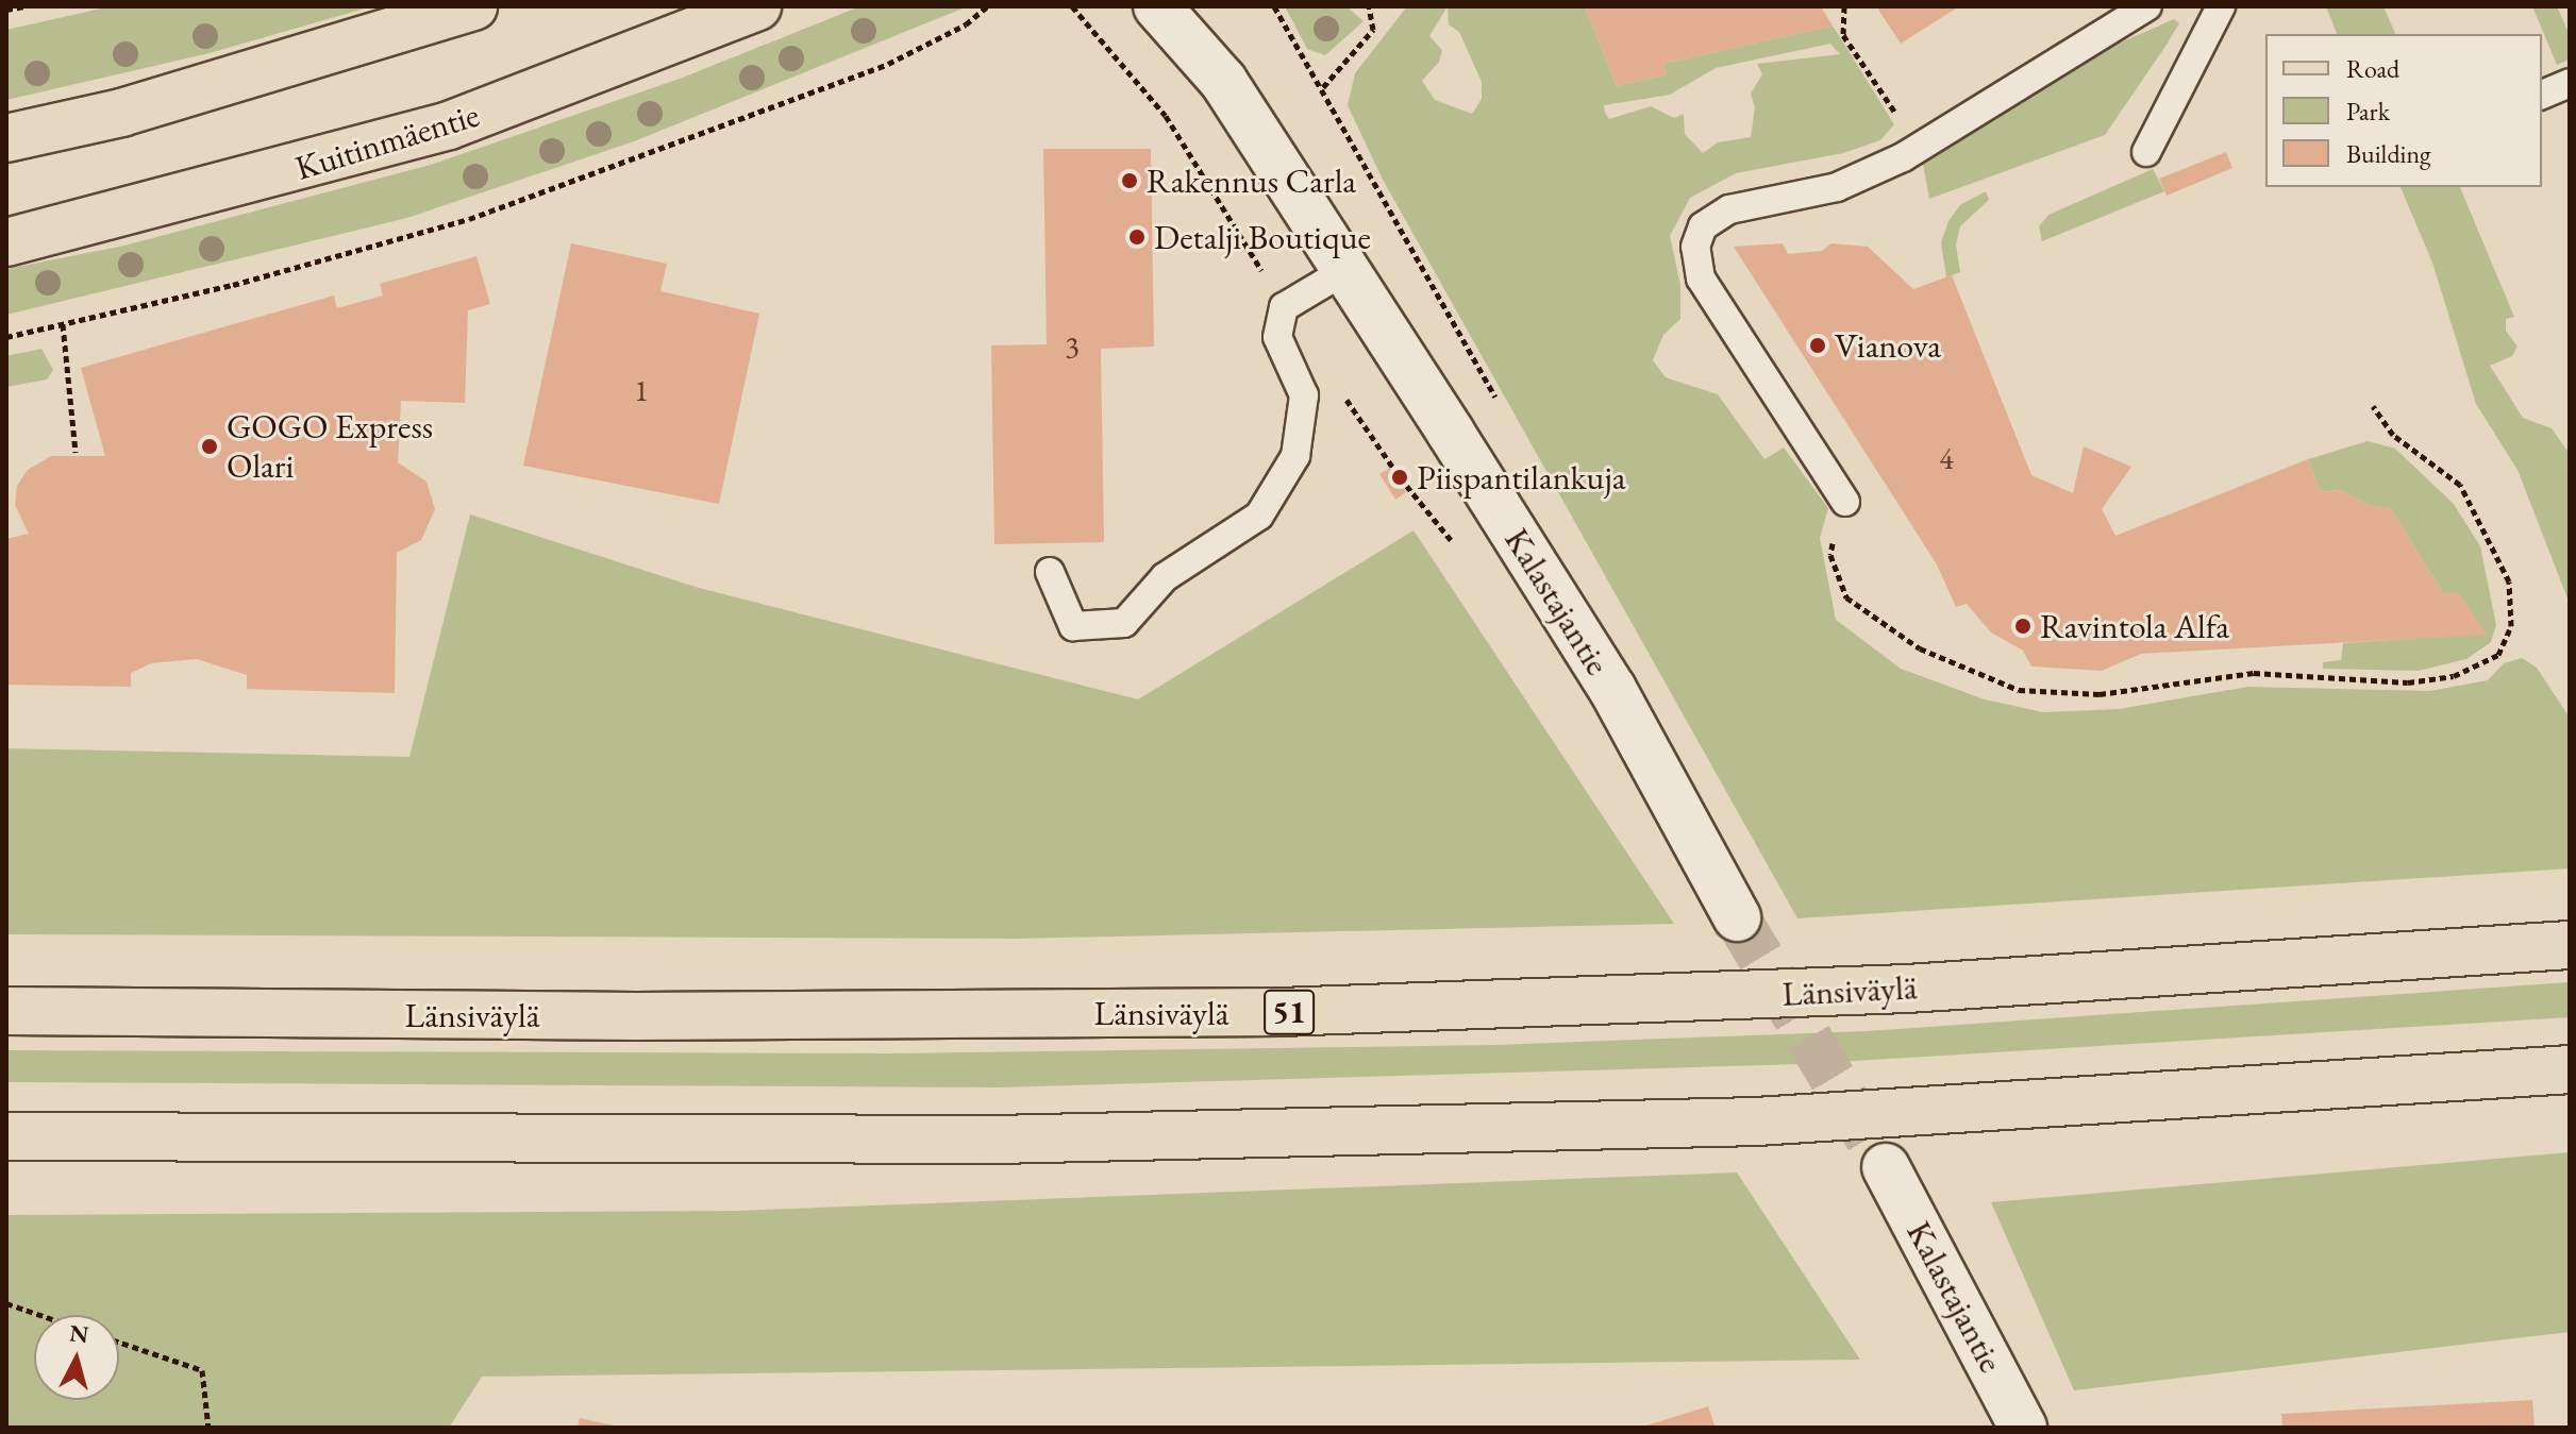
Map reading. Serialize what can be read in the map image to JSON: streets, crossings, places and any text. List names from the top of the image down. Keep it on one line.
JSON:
{"streets":{"main road":["Kuitinmäentie","Kalastajantie","Länsiväylä","51"]},"places":["Rakennus Carla","Detalji Boutique","Vianova","GOGO Express Olari","Piispantilankuja","Ravintola Alfa"],"house_numbers":["3","1","4"],"legend":["Road","Park","Building"],"north":"top"}
